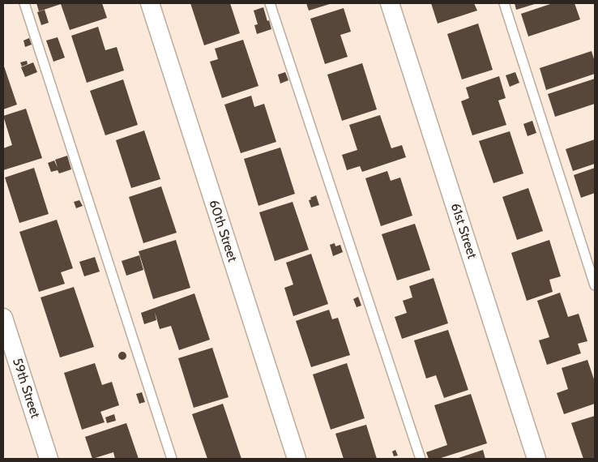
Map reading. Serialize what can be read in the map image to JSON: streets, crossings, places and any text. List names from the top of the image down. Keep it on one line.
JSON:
{"streets":{"street":["60th Street","61st Street","59th Street"]}}
